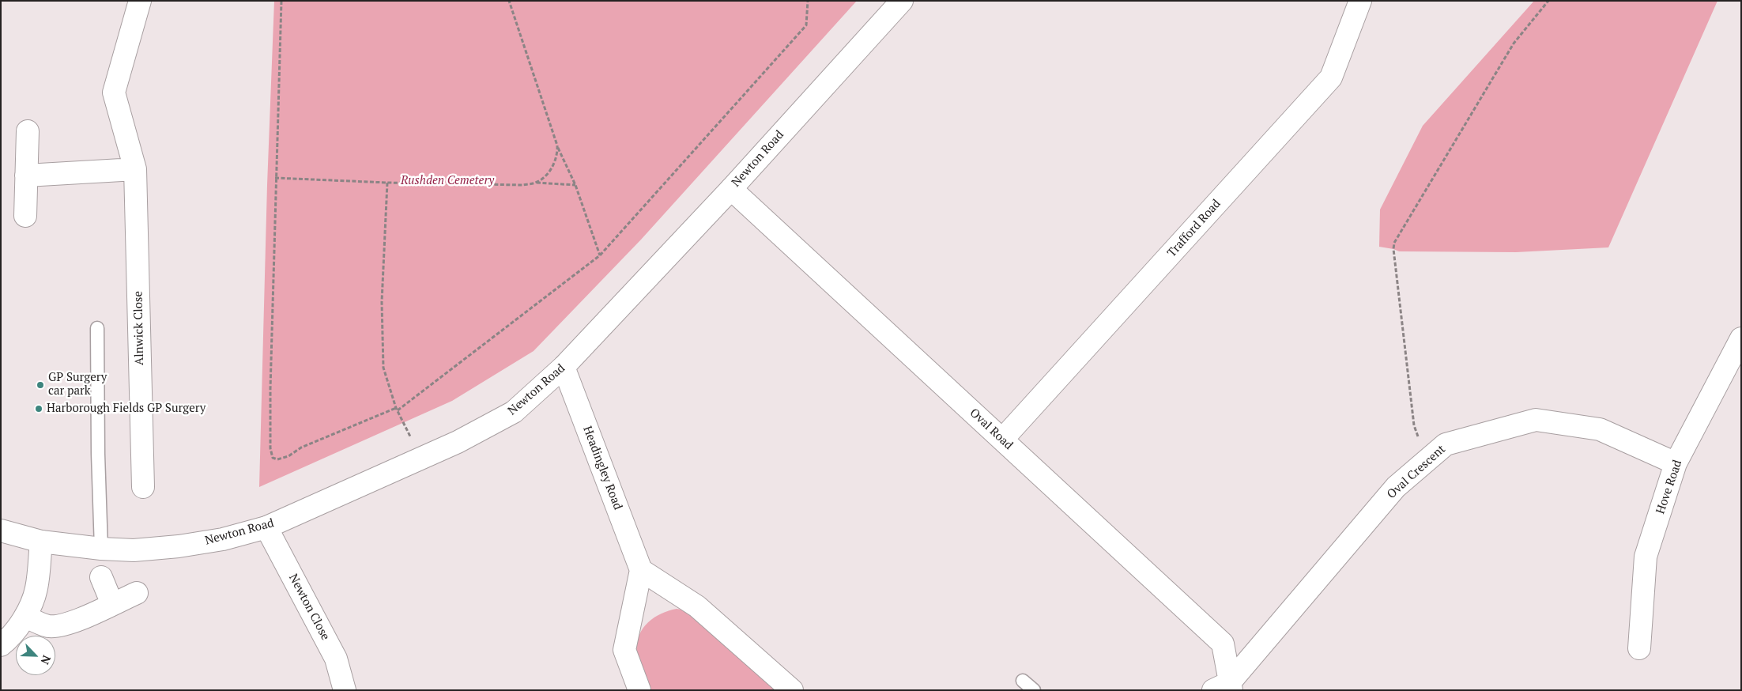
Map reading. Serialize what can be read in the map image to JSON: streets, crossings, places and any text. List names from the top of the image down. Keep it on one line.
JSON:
{"streets":{"street":["Newton Road","Trafford Road","Alnwick Close","Oval Road","Headingley Road","Oval Crescent","Hove Road","Newton Close"]},"crossings":[["Newton Road","Oval Road"],["Newton Road","Headingley Road"],["Newton Road","Newton Close"],["Trafford Road","Oval Road"],["Oval Road","Oval Crescent"],["Oval Crescent","Hove Road"]],"parks":["Rushden Cemetery"],"places":["GP Surgery car park","Harborough Fields GP Surgery"],"north":"bottom right"}
